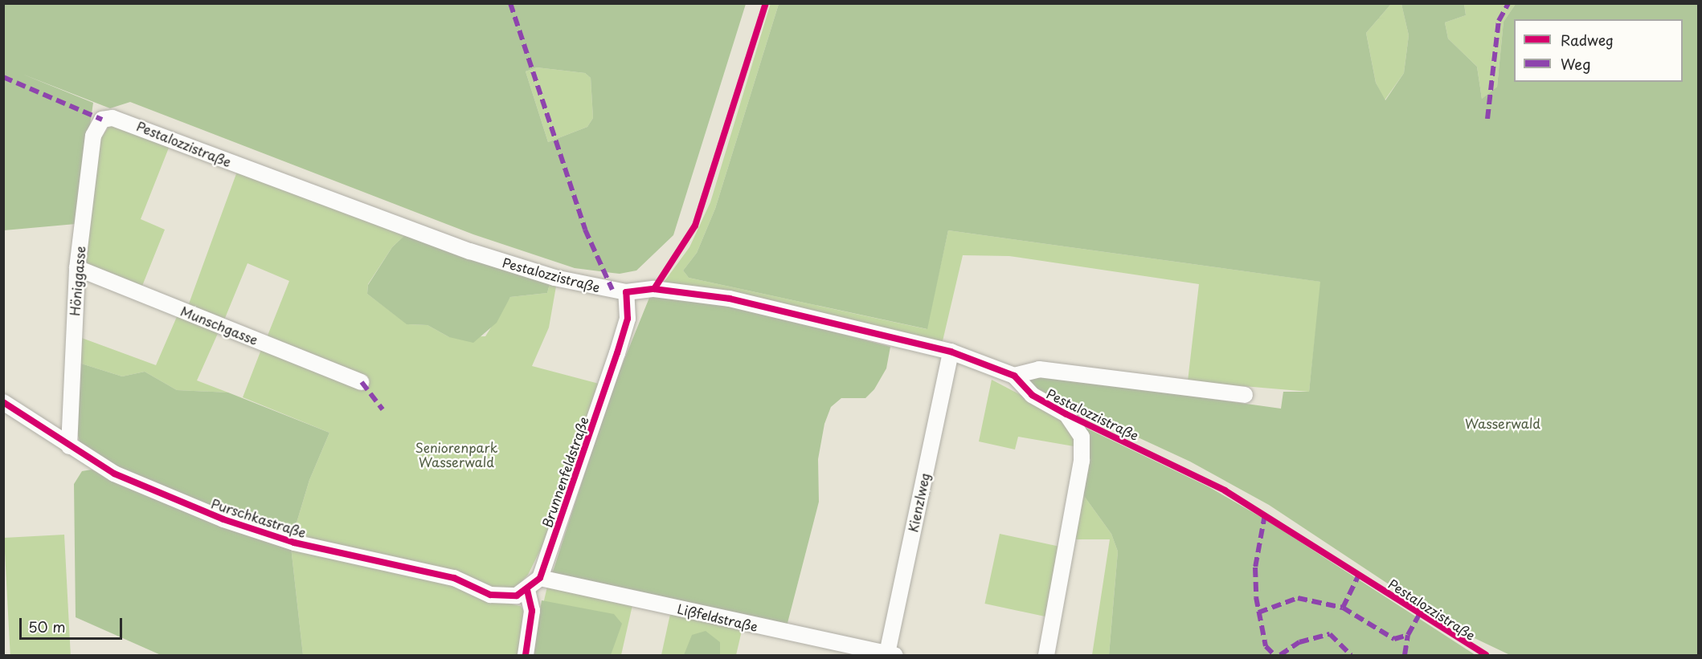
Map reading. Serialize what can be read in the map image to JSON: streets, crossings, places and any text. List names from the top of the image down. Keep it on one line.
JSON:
{"streets":{"street":["Pestalozzistraße","Höniggasse","Munschgasse","Brunnenfeldstraße","Kienzlweg","Purschkastraße","Lißfeldstraße"]},"crossings":[["Pestalozzistraße","Höniggasse"],["Pestalozzistraße","Brunnenfeldstraße"],["Pestalozzistraße","Kienzlweg"],["Höniggasse","Munschgasse"],["Höniggasse","Purschkastraße"],["Brunnenfeldstraße","Purschkastraße"],["Brunnenfeldstraße","Lißfeldstraße"],["Kienzlweg","Lißfeldstraße"]],"parks":["Wasserwald","Seniorenpark Wasserwald"],"legend":["Radweg","Weg"],"scale_bar":"50 m"}
